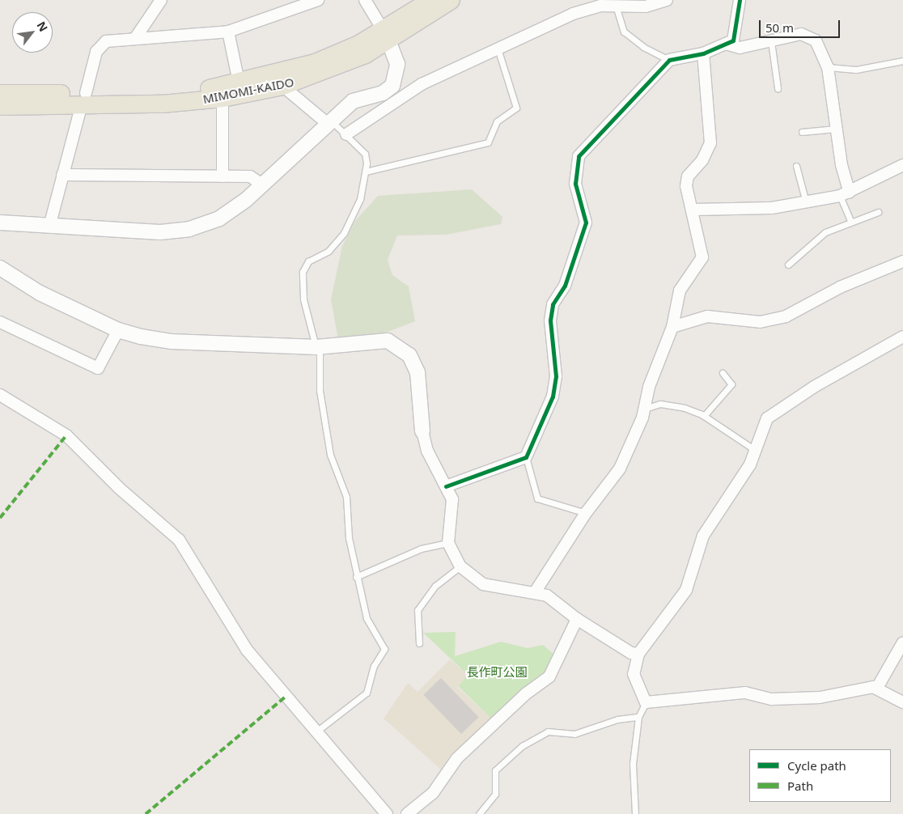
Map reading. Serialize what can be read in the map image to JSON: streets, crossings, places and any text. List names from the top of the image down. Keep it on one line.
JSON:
{"streets":{"main road":["MIMOMI-KAIDO"]},"parks":["長作町公園"],"legend":["Cycle path","Path"],"scale_bar":"50 m","north":"top right"}
